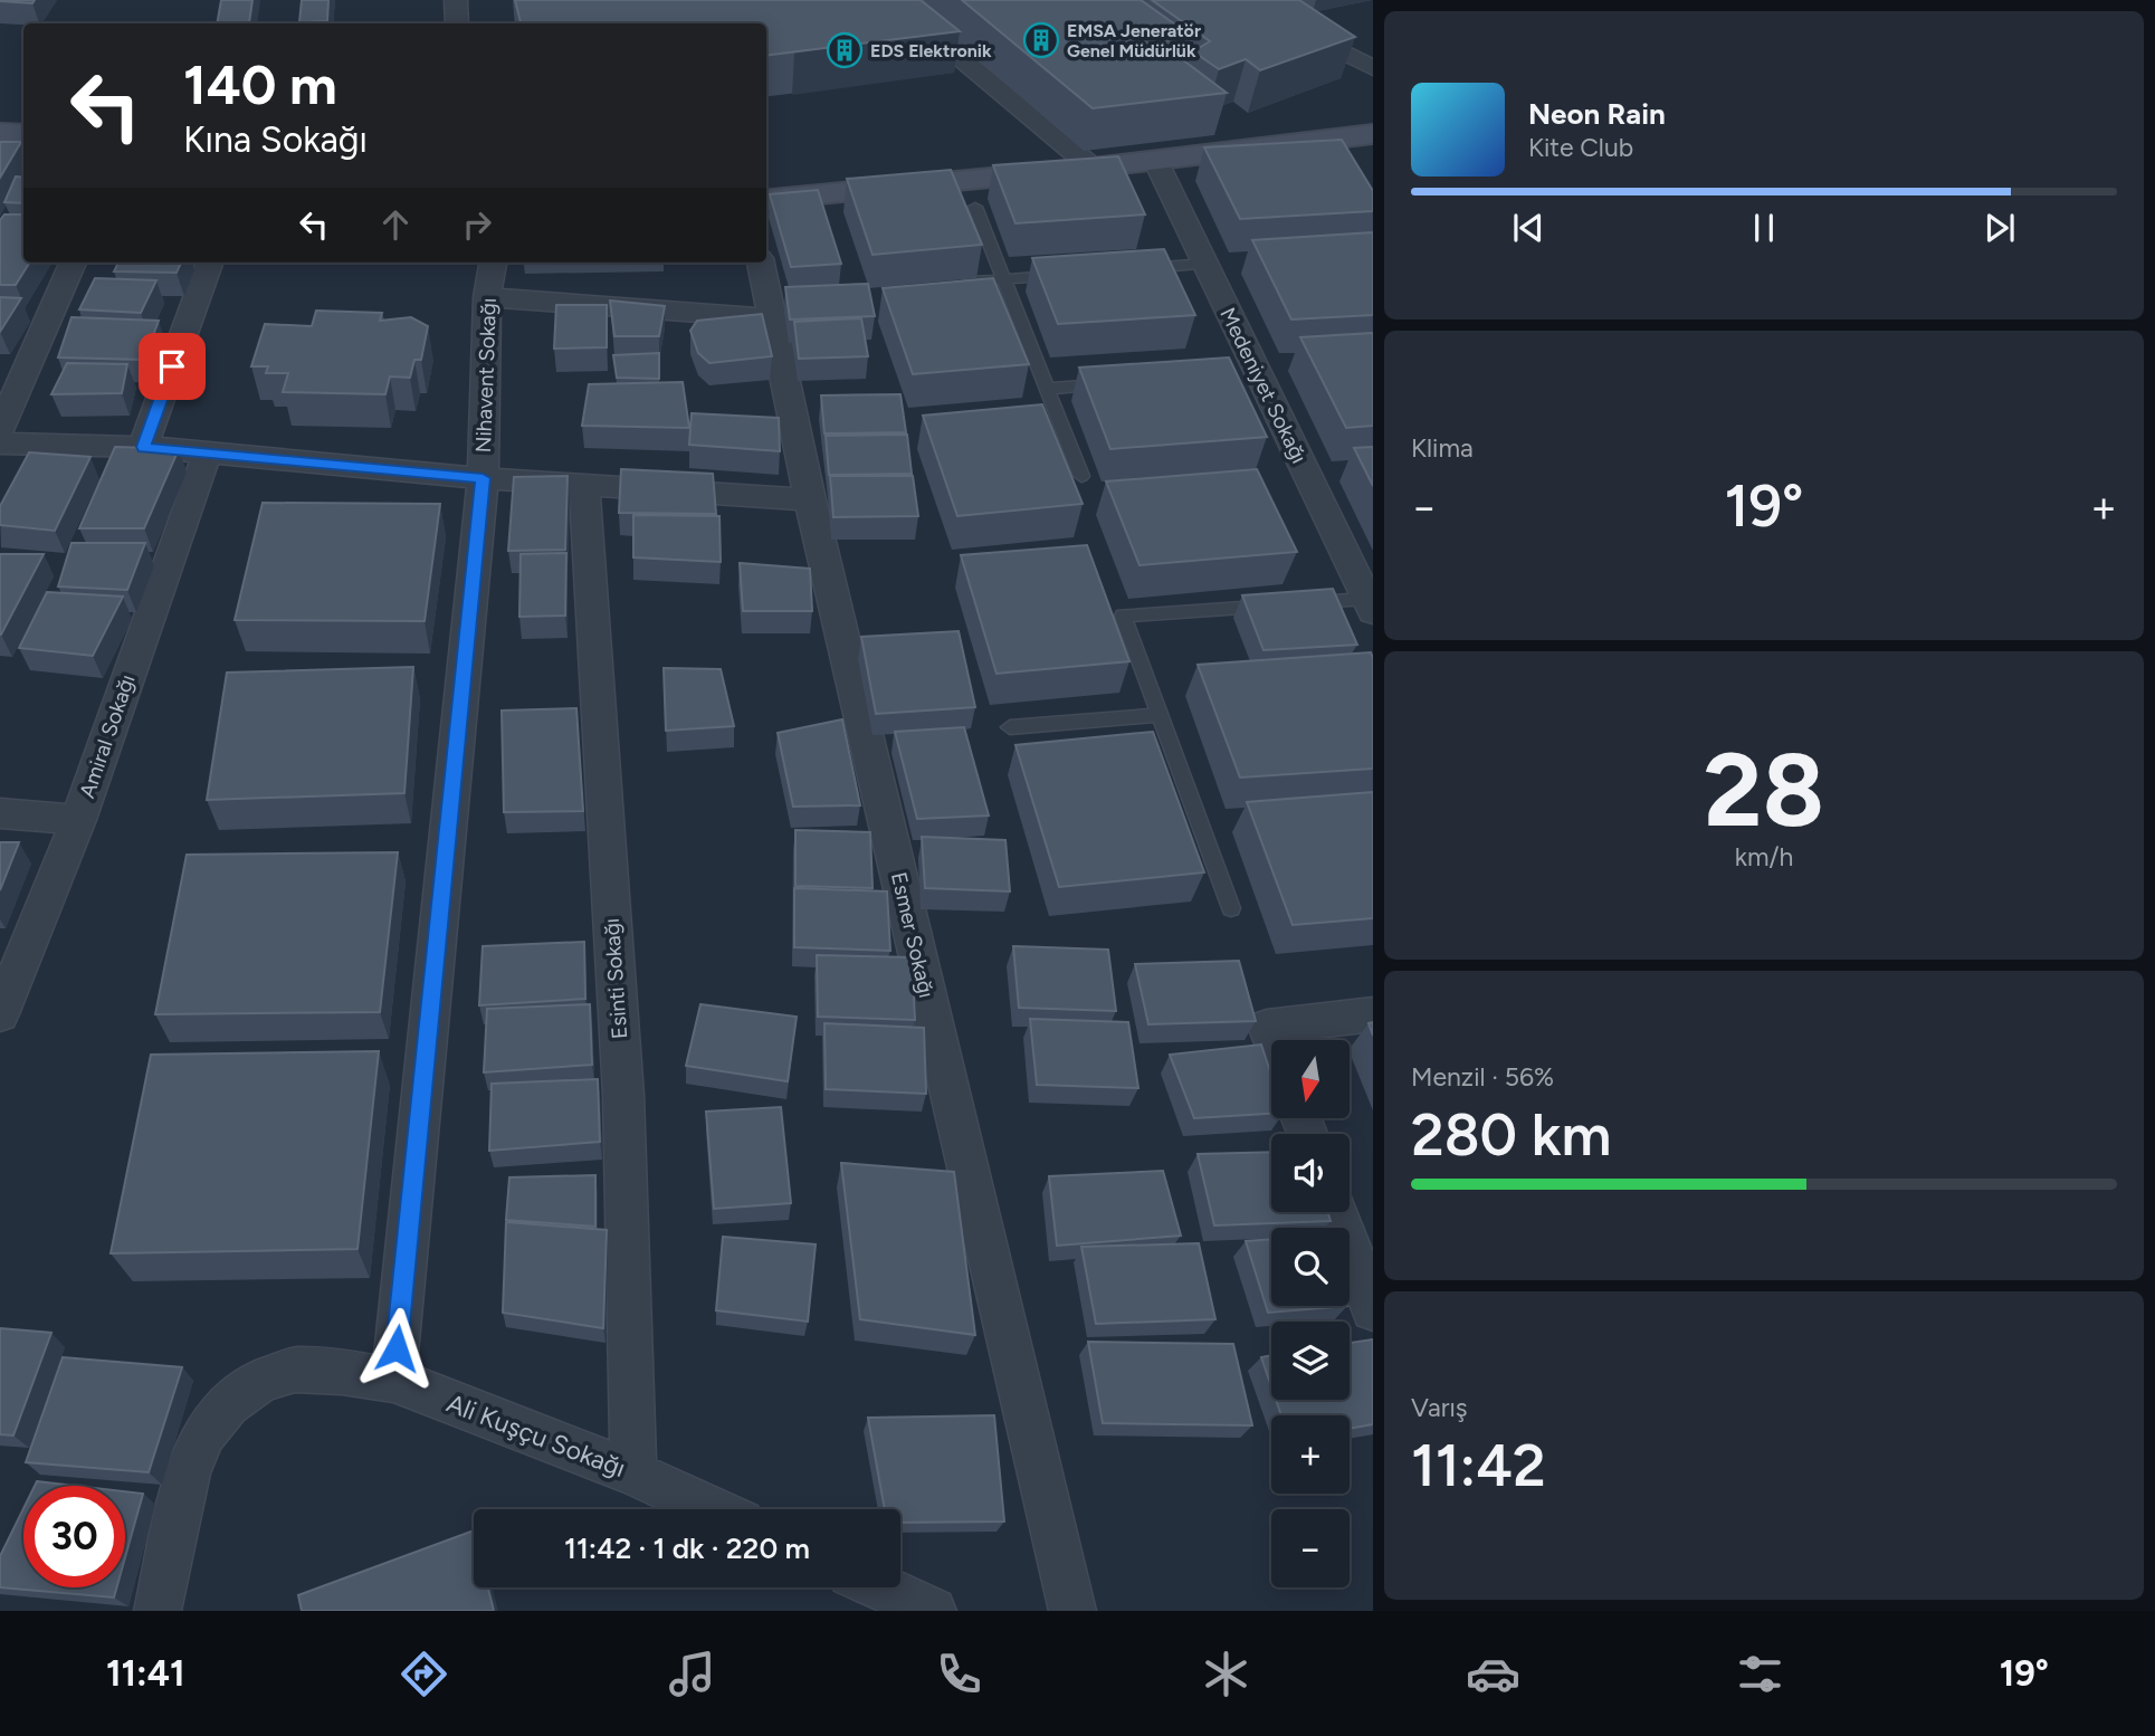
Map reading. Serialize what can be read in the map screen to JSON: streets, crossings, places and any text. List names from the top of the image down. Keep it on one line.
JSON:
{"streets":{"street":["Nihavent Sokağı","Medeniyet Sokağı","Amiral Sokağı","Esmer Sokağı","Esinti Sokağı","Ali Kuşçu Sokağı"]},"crossings":[["Nihavent Sokağı","Ali Kuşçu Sokağı"],["Esinti Sokağı","Ali Kuşçu Sokağı"]],"places":{"building":["EMSA Jeneratör Genel Müdürlük","EDS Elektronik"]},"north":"bottom","page":{"turn":["140 m","Kına Sokağı"],"song":["Neon Rain","Kite Club"],"tile":["Klima",["28","km/h"],["Menzil · 56%","280 km"],["Varış","11:42"]],"heat":["−","19°","+"],"map_buttons":["+","−"],"limit":"30","trip":"11:42 · 1 dk · 220 m","tabs":["11:41","19°"]}}
